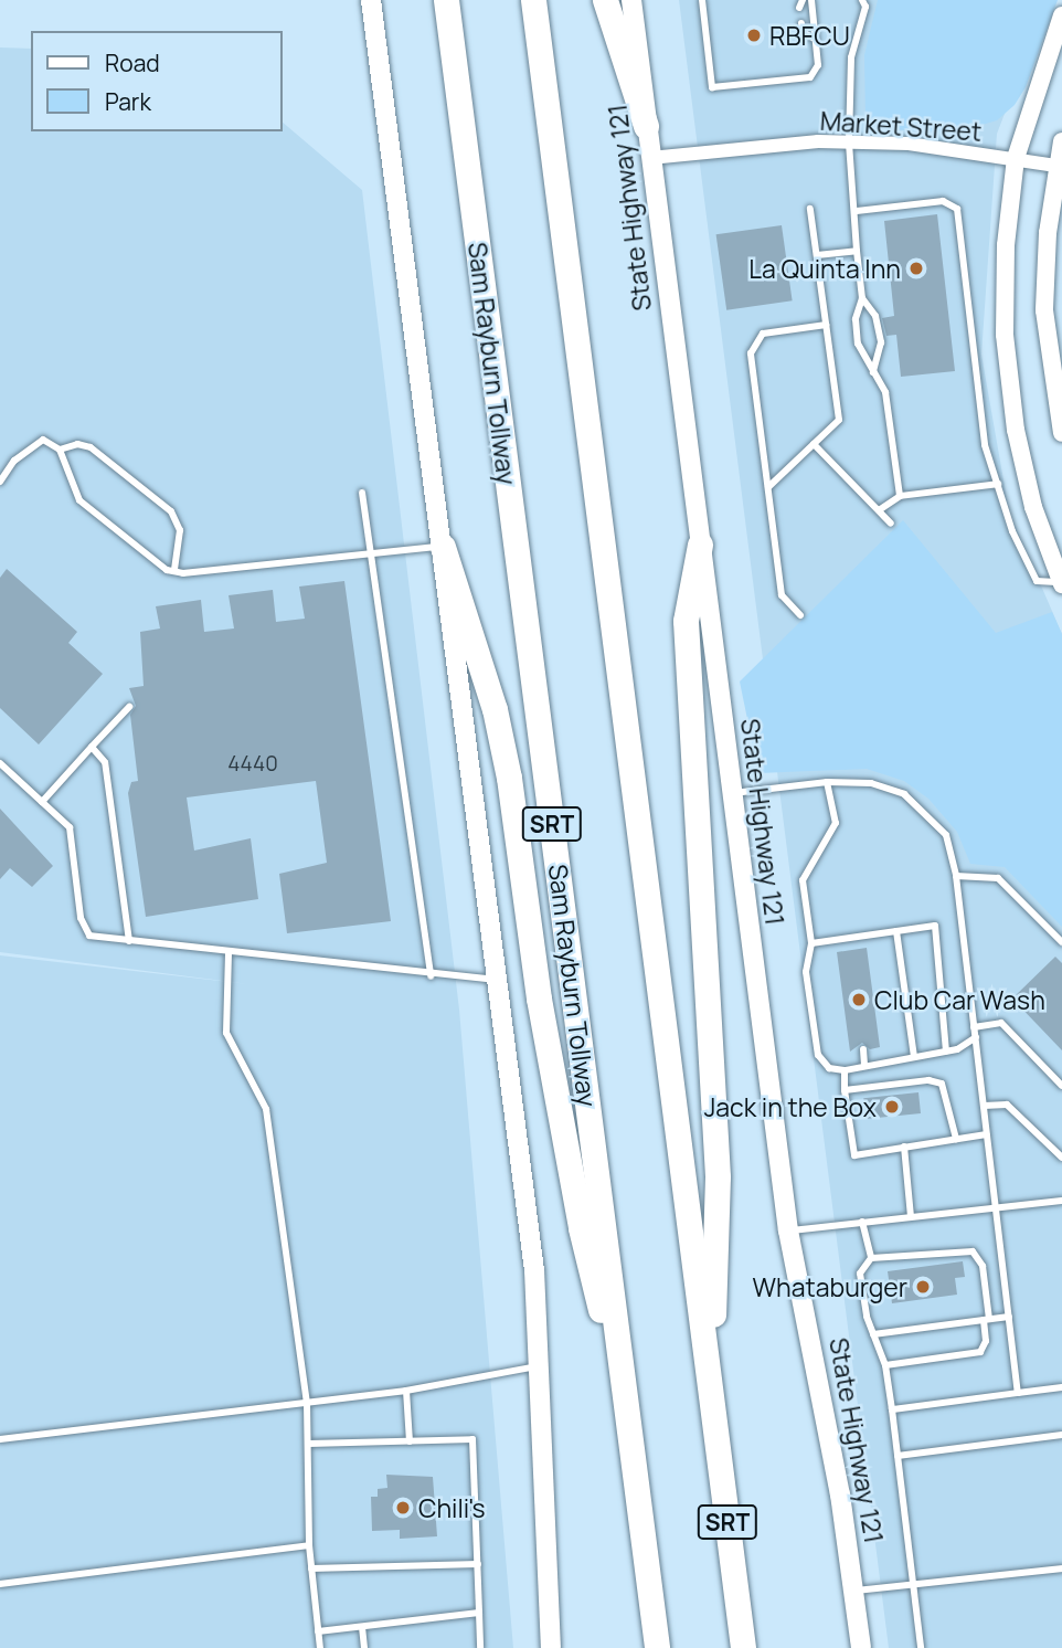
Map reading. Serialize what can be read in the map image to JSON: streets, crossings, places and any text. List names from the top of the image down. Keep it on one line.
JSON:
{"streets":{"highway":["Sam Rayburn Tollway","SRT"],"main road":["State Highway 121"],"street":["Market Street"]},"crossings":[["Market Street","State Highway 121"]],"places":["RBFCU","La Quinta Inn","Club Car Wash","Jack in the Box","Whataburger","Chili's"],"house_numbers":["4440"],"legend":["Road","Park"]}
